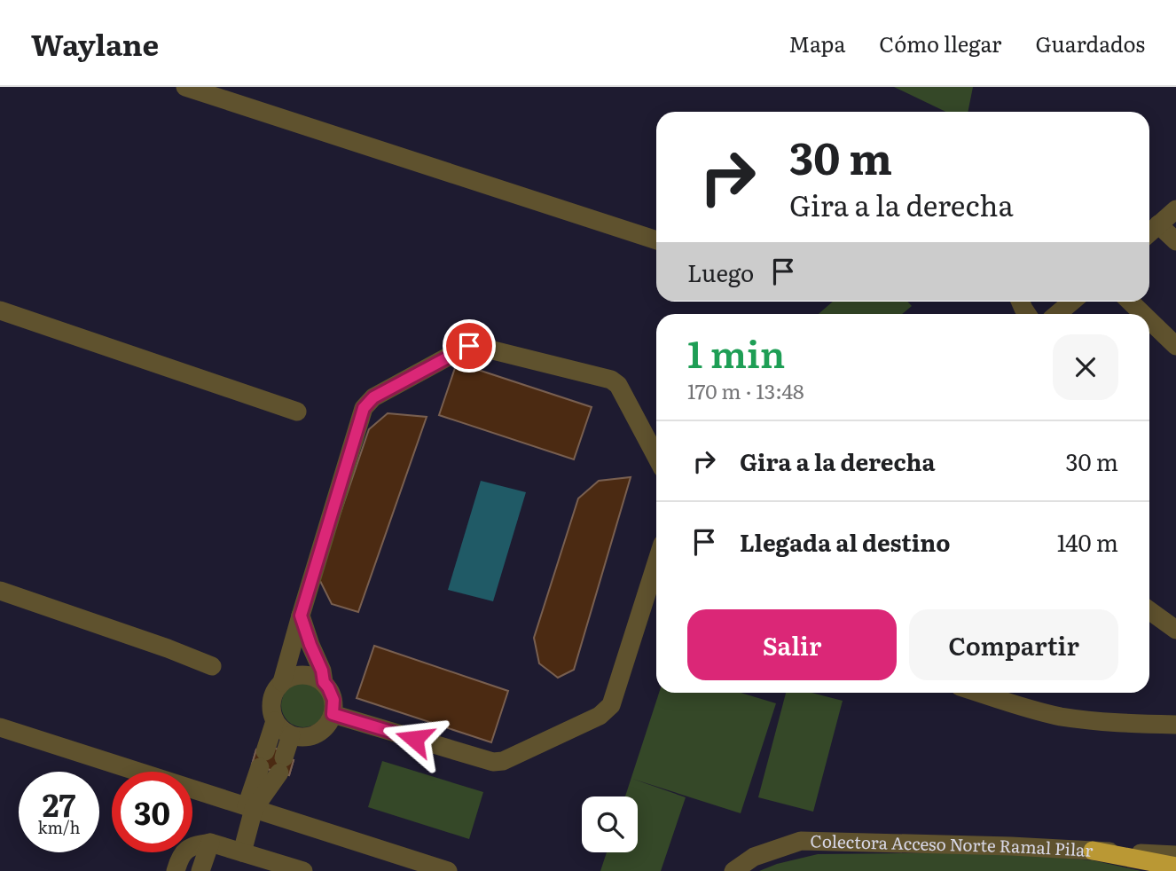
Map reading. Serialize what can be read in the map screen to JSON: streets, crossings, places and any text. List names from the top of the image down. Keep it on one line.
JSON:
{"streets":{"street":["Colectora Acceso Norte Ramal Pilar"]},"page":{"header":"Waylane","nav":["Mapa","Cómo llegar","Guardados"],"turn":["30 m","Gira a la derecha"],"then":"Luego","heading":["1 min","170 m · 13:48"],"list":[{"name":"Gira a la derecha","value":"30 m"},{"name":"Llegada al destino","value":"140 m"}],"buttons":["Salir","Compartir"],"speed":"27 km/h","limit":"30"}}
